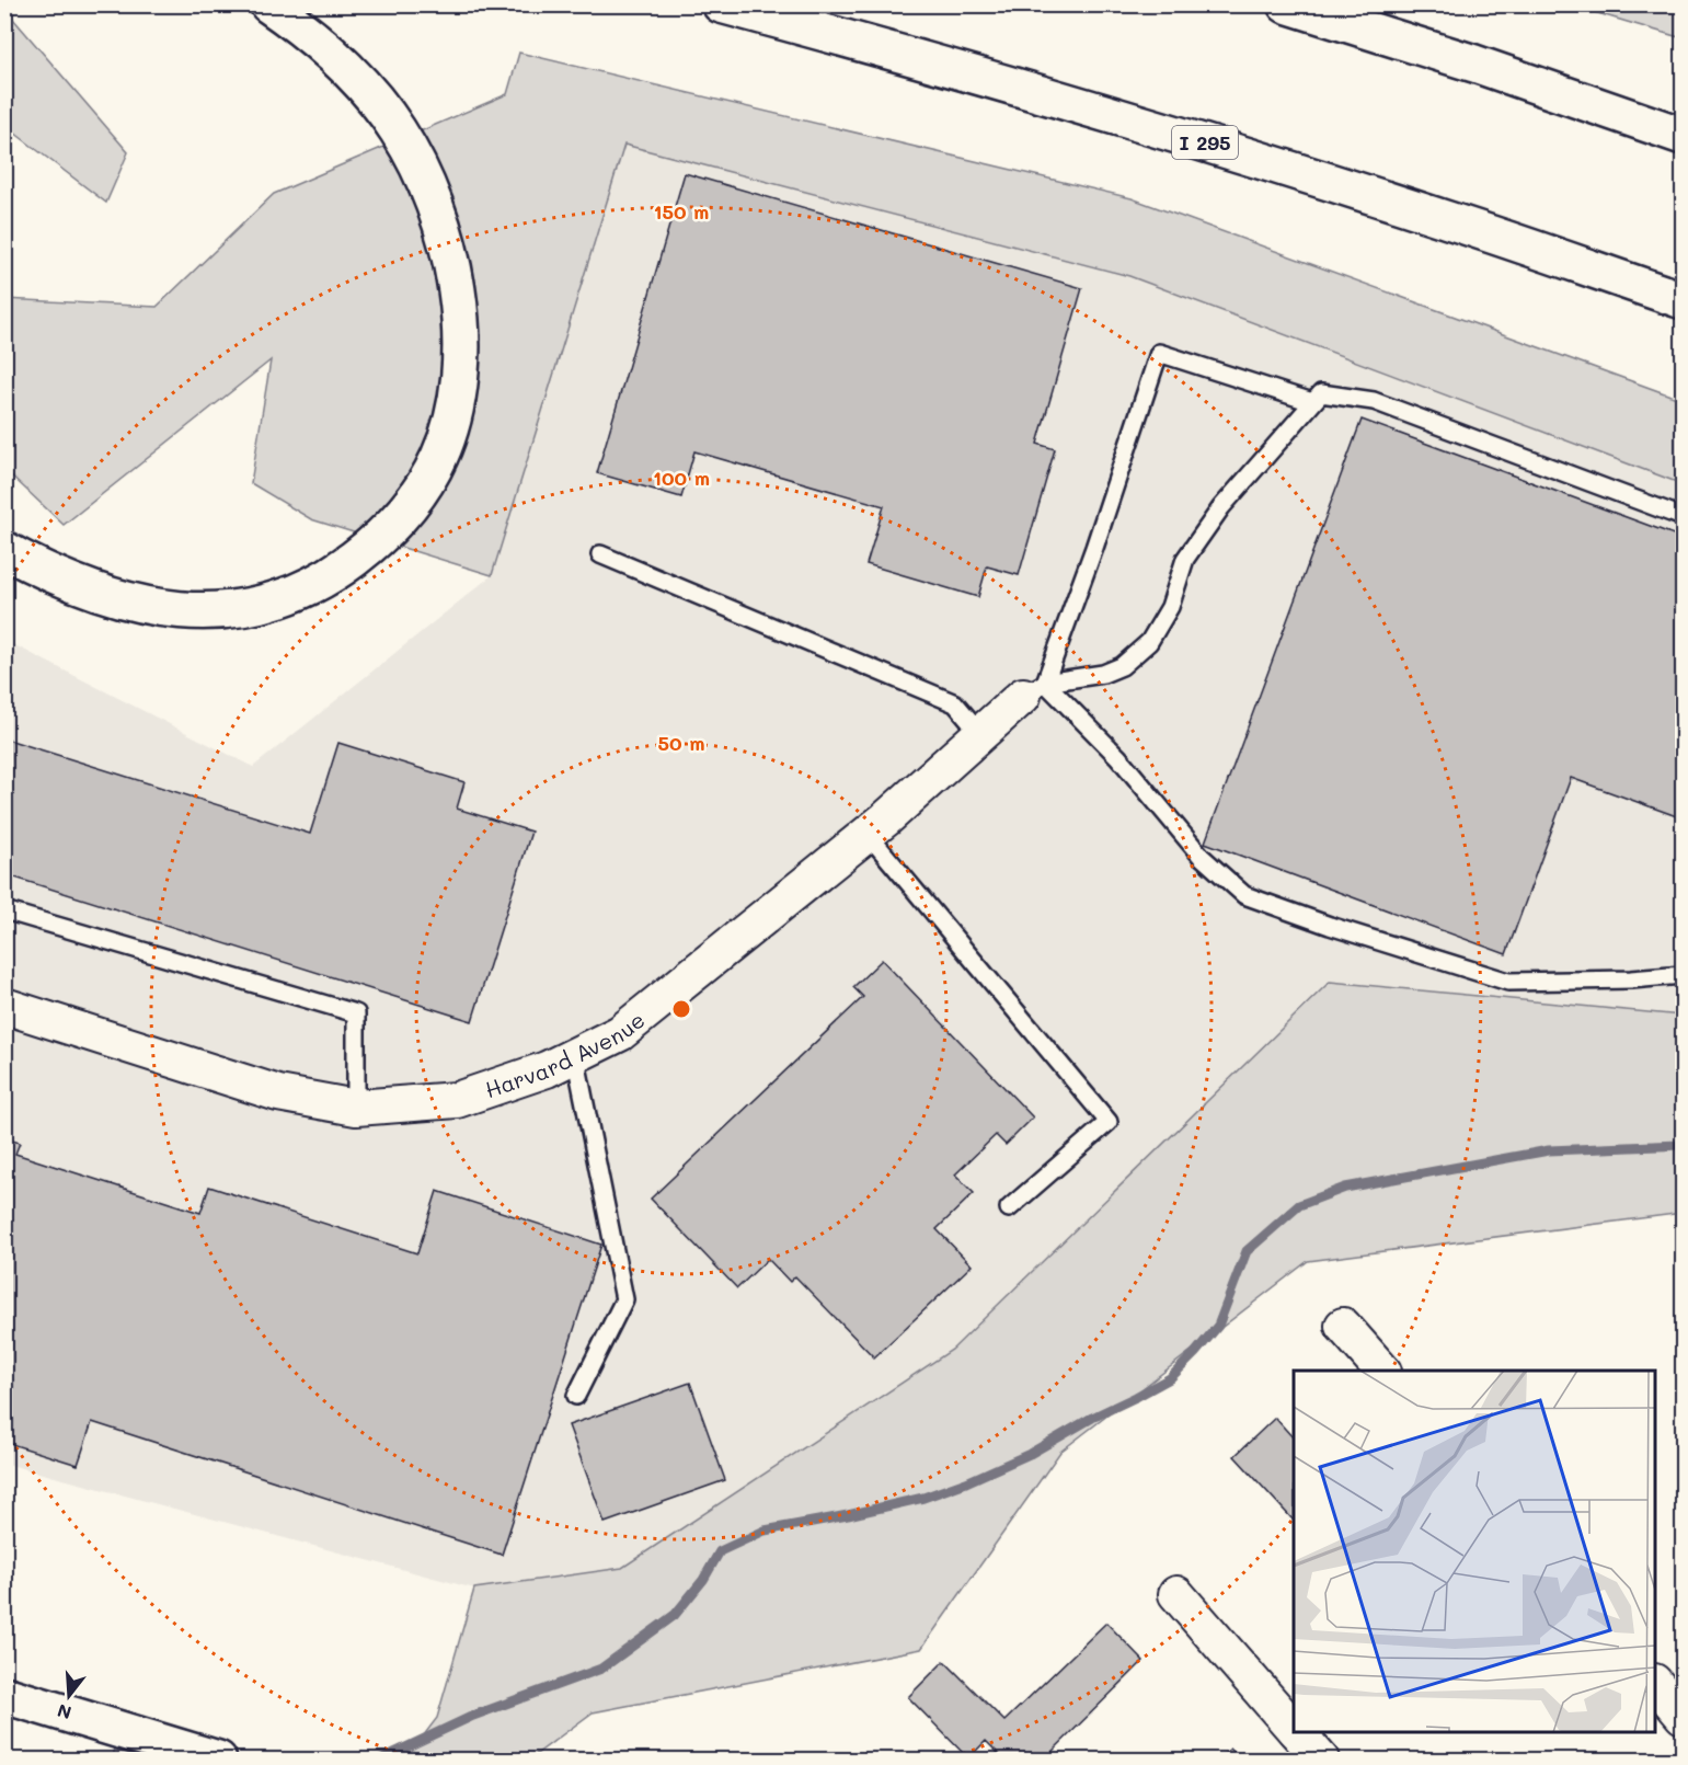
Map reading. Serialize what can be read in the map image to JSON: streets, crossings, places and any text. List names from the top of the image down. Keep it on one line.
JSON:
{"streets":{"main road":["I 295"],"street":["Harvard Avenue"]},"north":"bottom","rings":["150 m","100 m","50 m"]}
